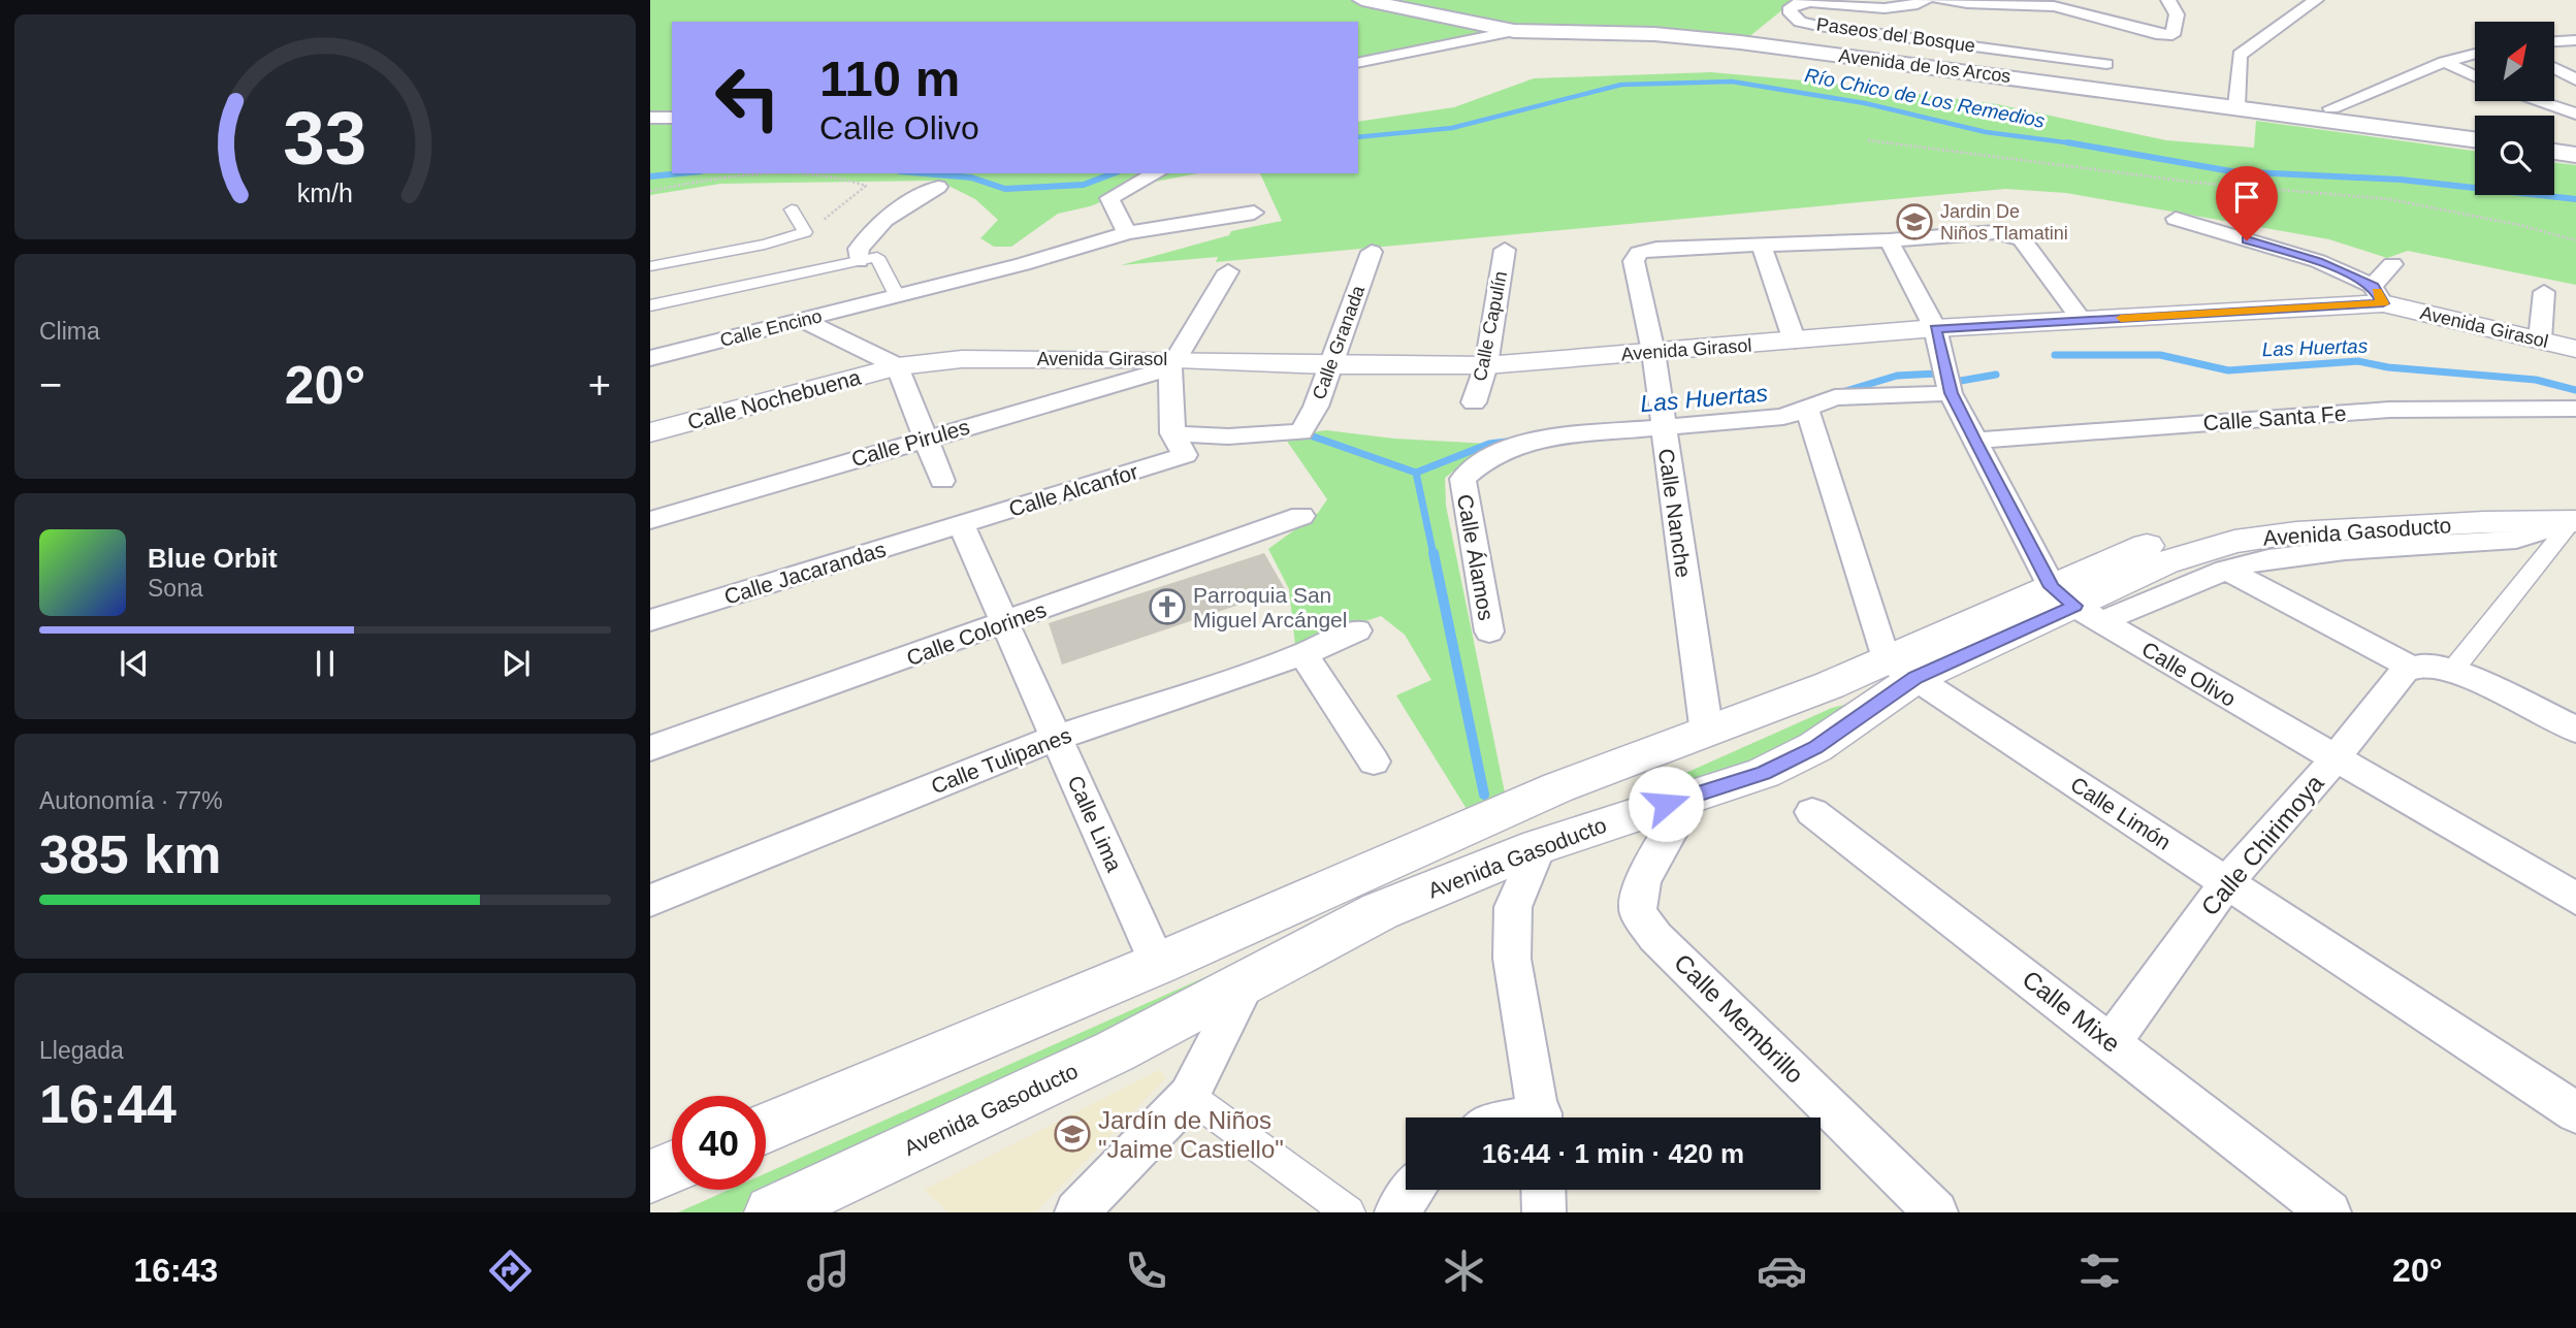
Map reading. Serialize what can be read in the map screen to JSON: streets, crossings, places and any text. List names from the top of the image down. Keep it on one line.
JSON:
{"streets":{"main road":["Avenida de los Arcos"],"street":["Paseos del Bosque","Calle Capulín","Avenida Girasol","Calle Encino","Calle Granada","Calle Nochebuena","Calle Santa Fe","Calle Pirules","Calle Alcanfor","Calle Nanche","Avenida Gasoducto","Calle Álamos","Calle Jacarandas","Calle Colorines","Calle Olivo","Calle Tulipanes","Calle Limón","Calle Lima","Calle Chirimoya","Calle Mixe","Calle Membrillo"]},"crossings":[["Calle Capulín","Avenida Girasol"],["Avenida Girasol","Calle Granada"],["Avenida Girasol","Calle Nochebuena"],["Avenida Girasol","Calle Pirules"],["Avenida Girasol","Calle Nanche"],["Calle Granada","Calle Alcanfor"],["Calle Alcanfor","Calle Jacarandas"],["Calle Alcanfor","Calle Lima"],["Calle Nanche","Avenida Gasoducto"],["Calle Nanche","Calle Álamos"],["Avenida Gasoducto","Calle Olivo"],["Avenida Gasoducto","Calle Limón"],["Avenida Gasoducto","Calle Lima"],["Avenida Gasoducto","Calle Membrillo"],["Calle Jacarandas","Calle Lima"],["Calle Colorines","Calle Lima"],["Calle Olivo","Calle Chirimoya"],["Calle Tulipanes","Calle Lima"],["Calle Limón","Calle Chirimoya"],["Calle Chirimoya","Calle Mixe"]],"water":["Río Chico de Los Remedios","Las Huertas"],"places":{"school or university":["Jardin De Niños Tlamatini","Jardín de Niños \"Jaime Castiello\""],"church":["Parroquia San Miguel Arcángel"]},"north":"top right","page":{"turn":["110 m","Calle Olivo"],"tile":["Clima",["Autonomía · 77%","385 km"],["Llegada","16:44"]],"heat":["−","20°","+"],"song":["Blue Orbit","Sona"],"limit":"40","trip":"16:44 · 1 min · 420 m","tabs":["16:43","20°"],"gauge":["33","km/h"]}}
